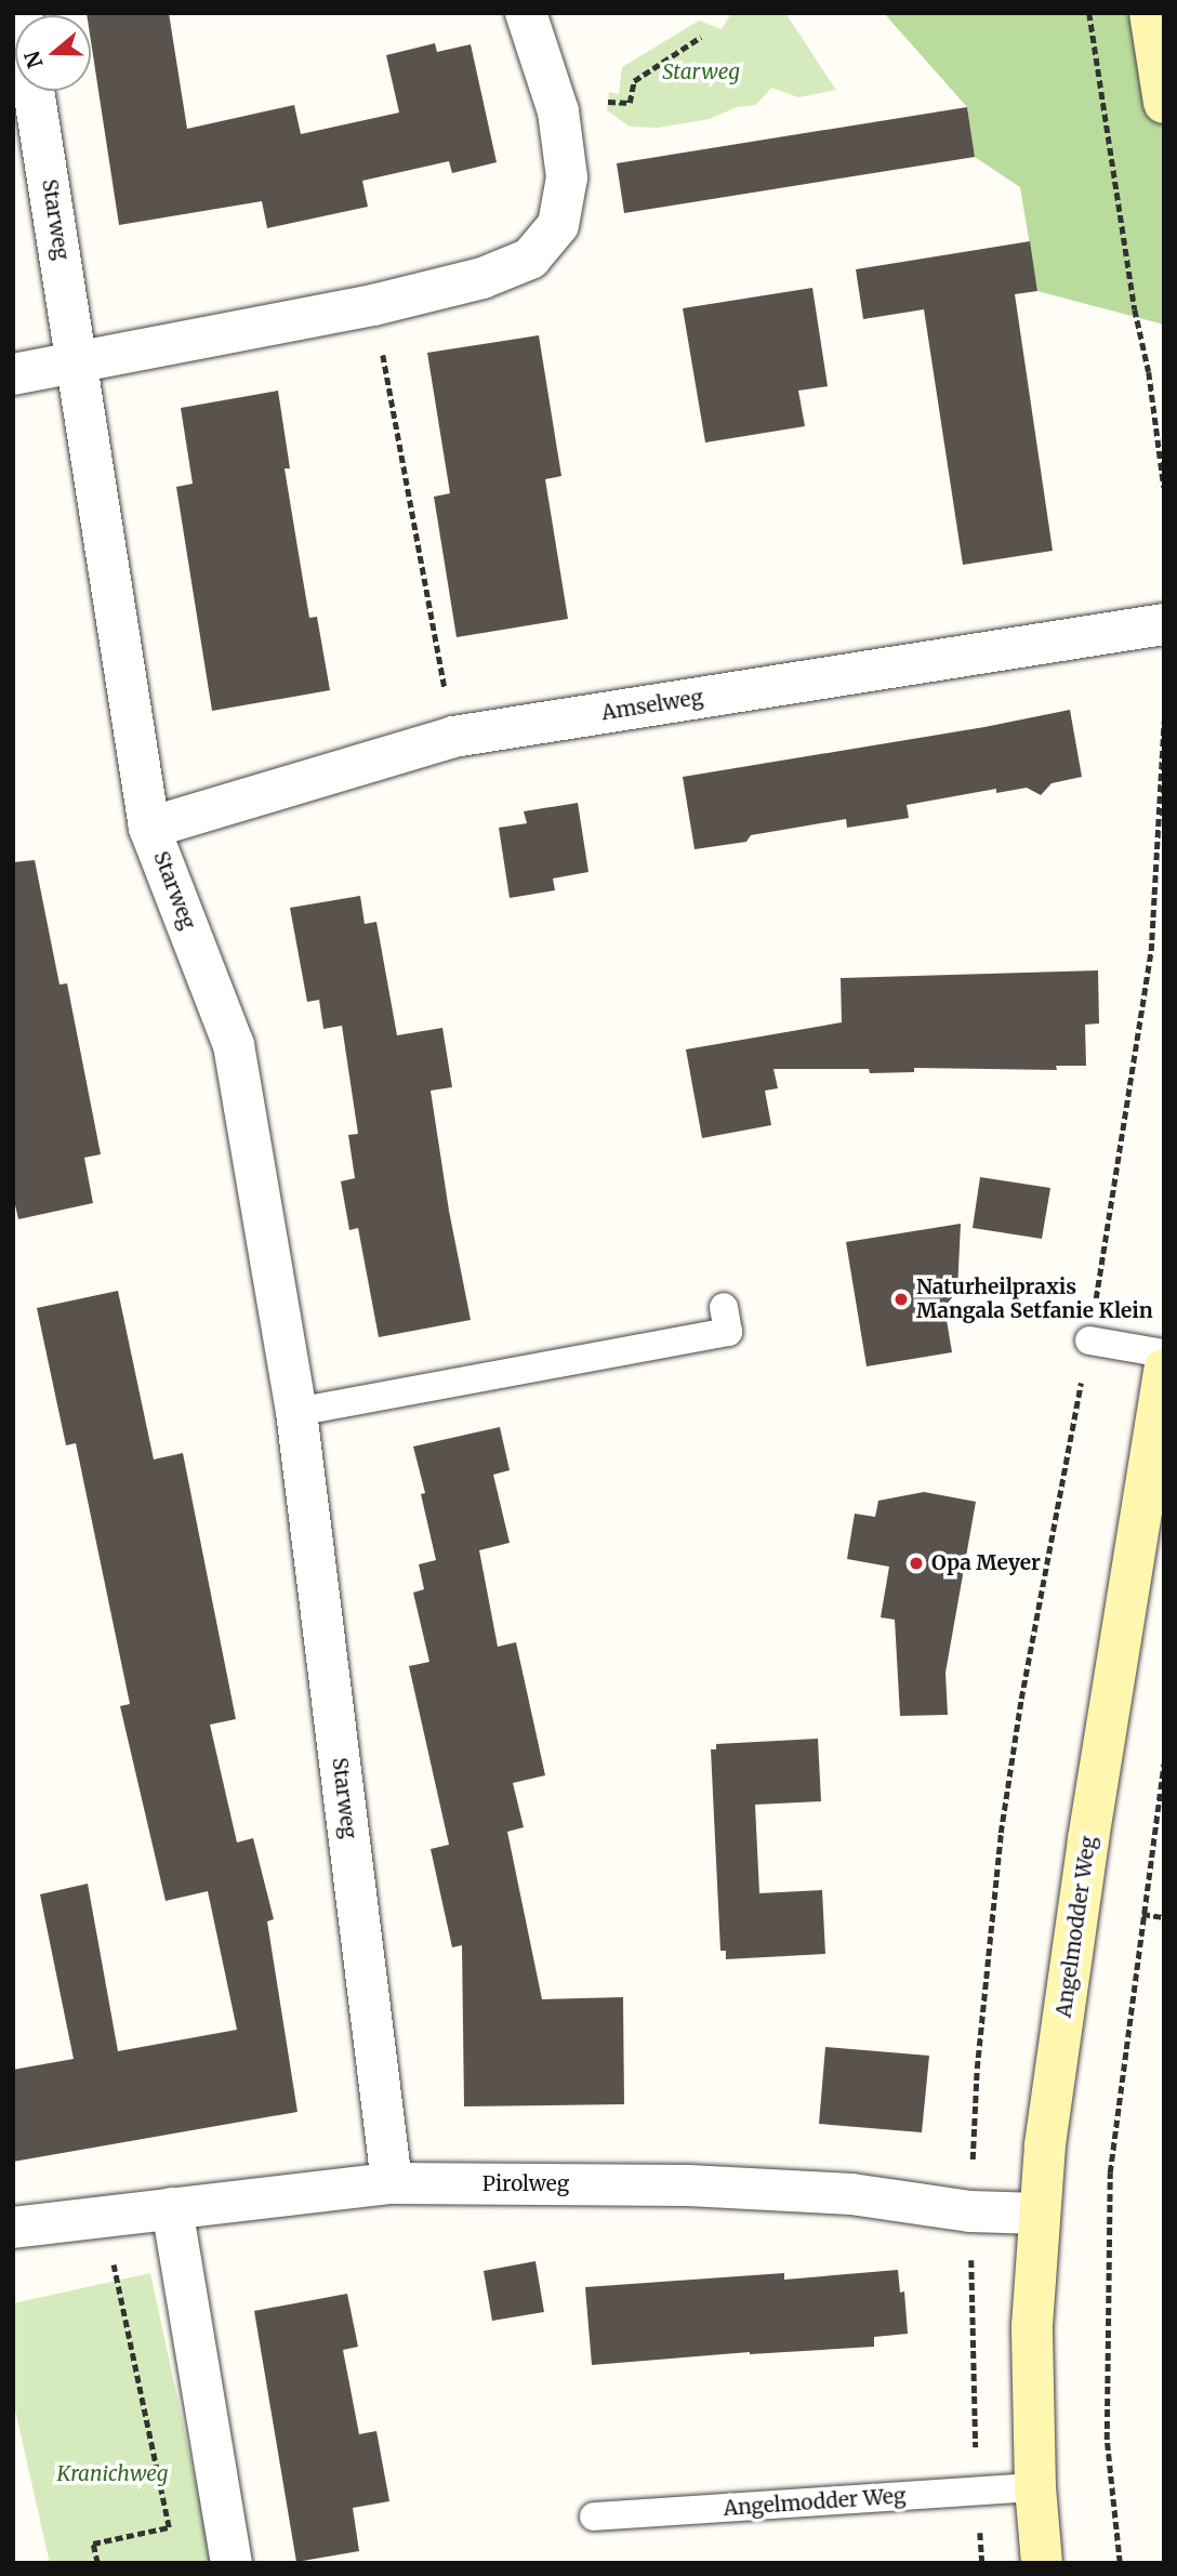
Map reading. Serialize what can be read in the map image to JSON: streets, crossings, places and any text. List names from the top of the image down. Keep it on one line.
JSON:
{"streets":{"street":["Starweg","Amselweg","Angelmodder Weg","Pirolweg"]},"crossings":[["Starweg","Amselweg"],["Starweg","Pirolweg"],["Angelmodder Weg","Pirolweg"]],"parks":["Starweg","Kranichweg"],"places":["Naturheilpraxis Mangala Setfanie Klein","Opa Meyer"],"north":"left"}
